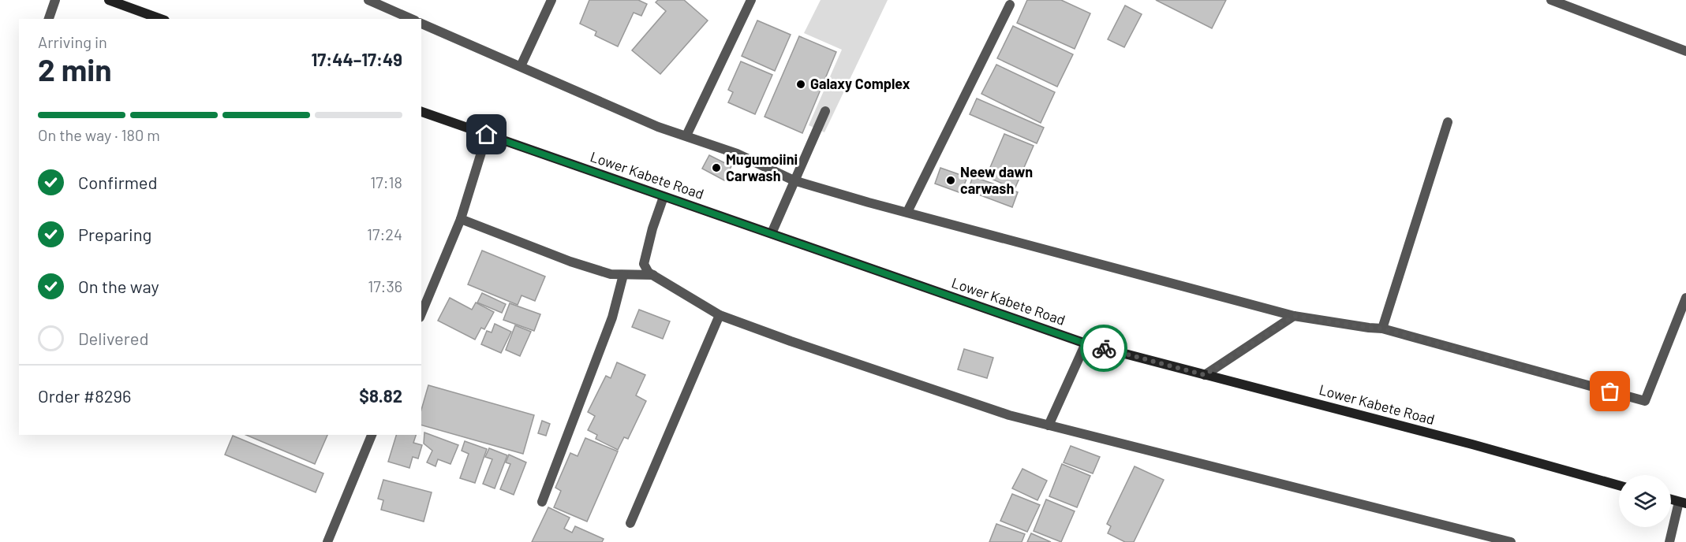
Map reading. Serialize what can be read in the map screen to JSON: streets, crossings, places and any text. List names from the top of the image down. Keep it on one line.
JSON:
{"streets":{"main road":["Lower Kabete Road"]},"places":["Galaxy Complex","Mugumoiini Carwash","Neew dawn carwash"],"page":{"heading":["2 min","Arriving in","17:44–17:49"],"panel":["Order #8296","$8.82"],"bar":"On the way · 180 m","list":[["Confirmed","17:18"],["Preparing","17:24"],["On the way","17:36"],"Delivered"]}}
